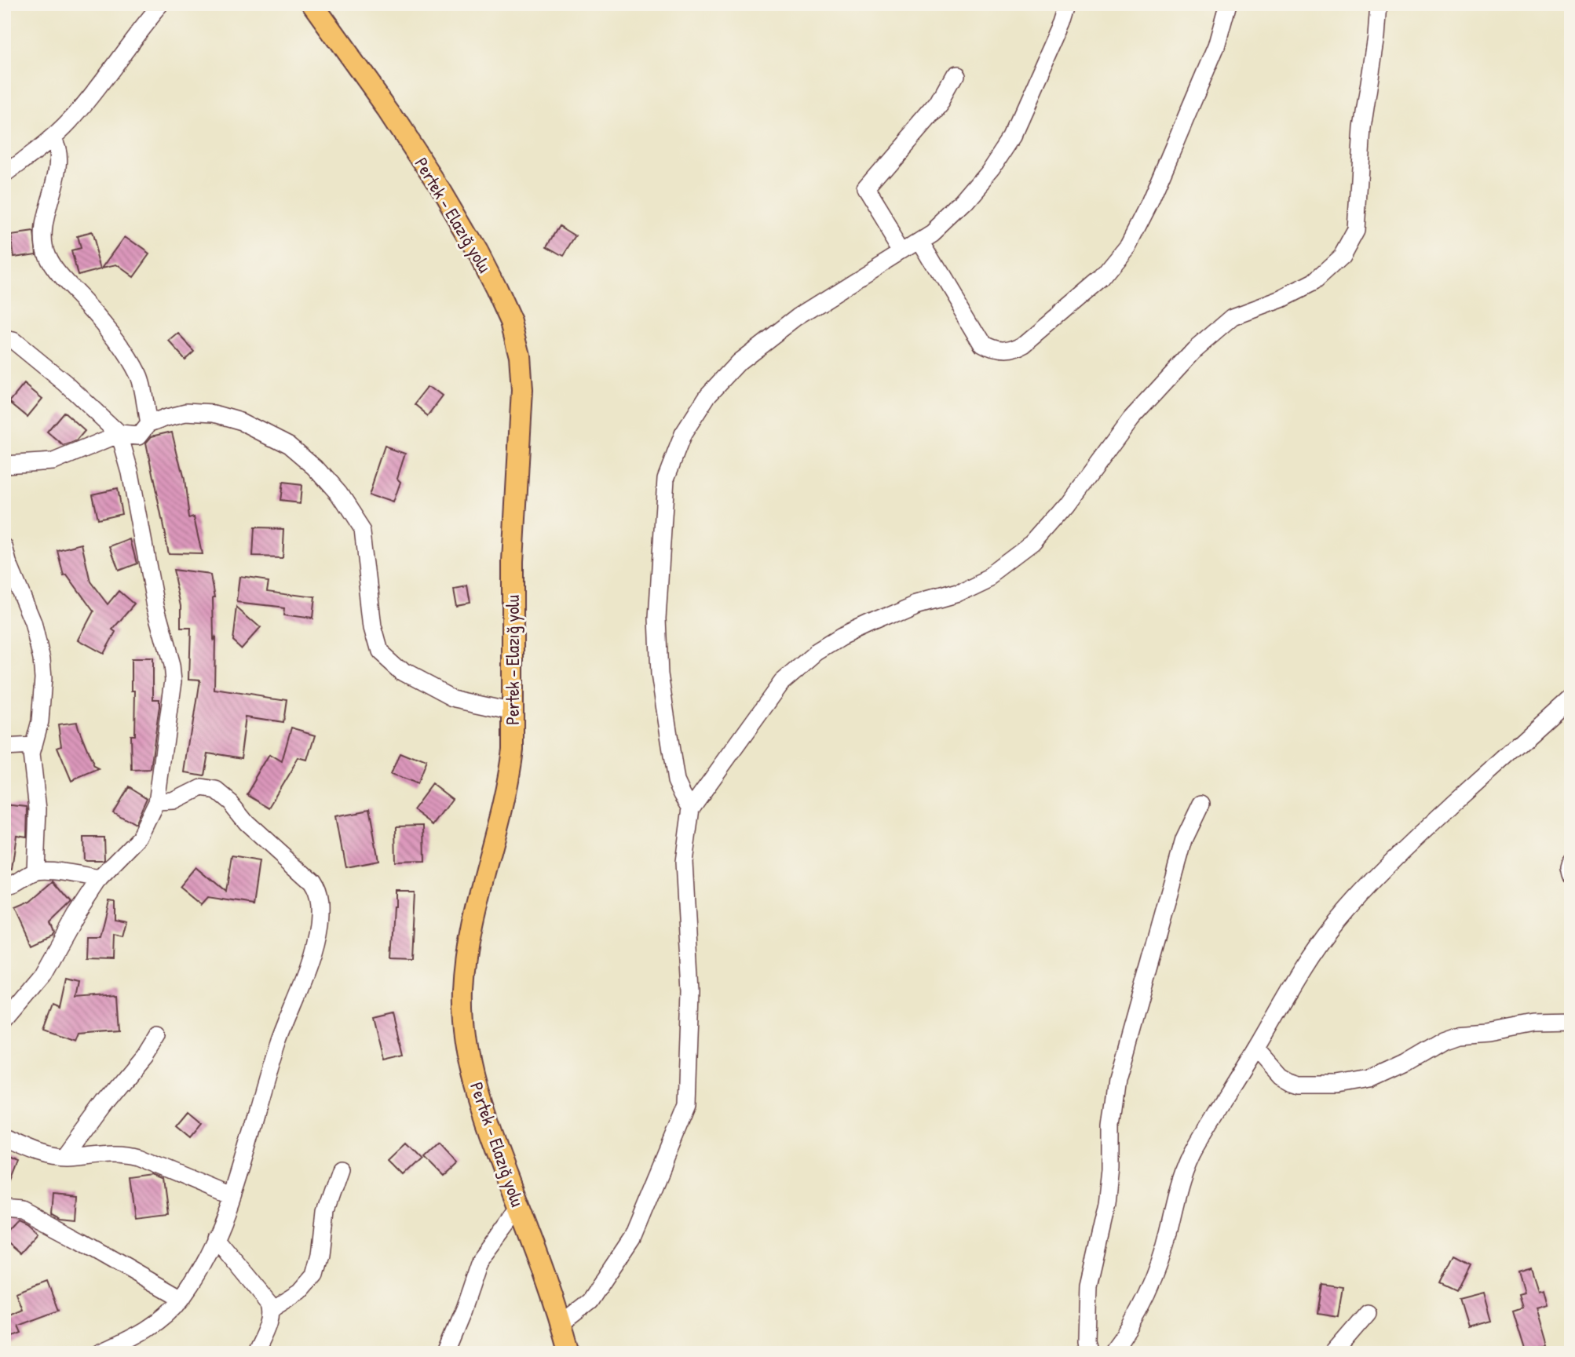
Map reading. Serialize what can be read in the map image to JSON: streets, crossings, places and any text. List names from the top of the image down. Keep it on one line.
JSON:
{"streets":{"main road":["Pertek - Elazığ yolu"]}}
